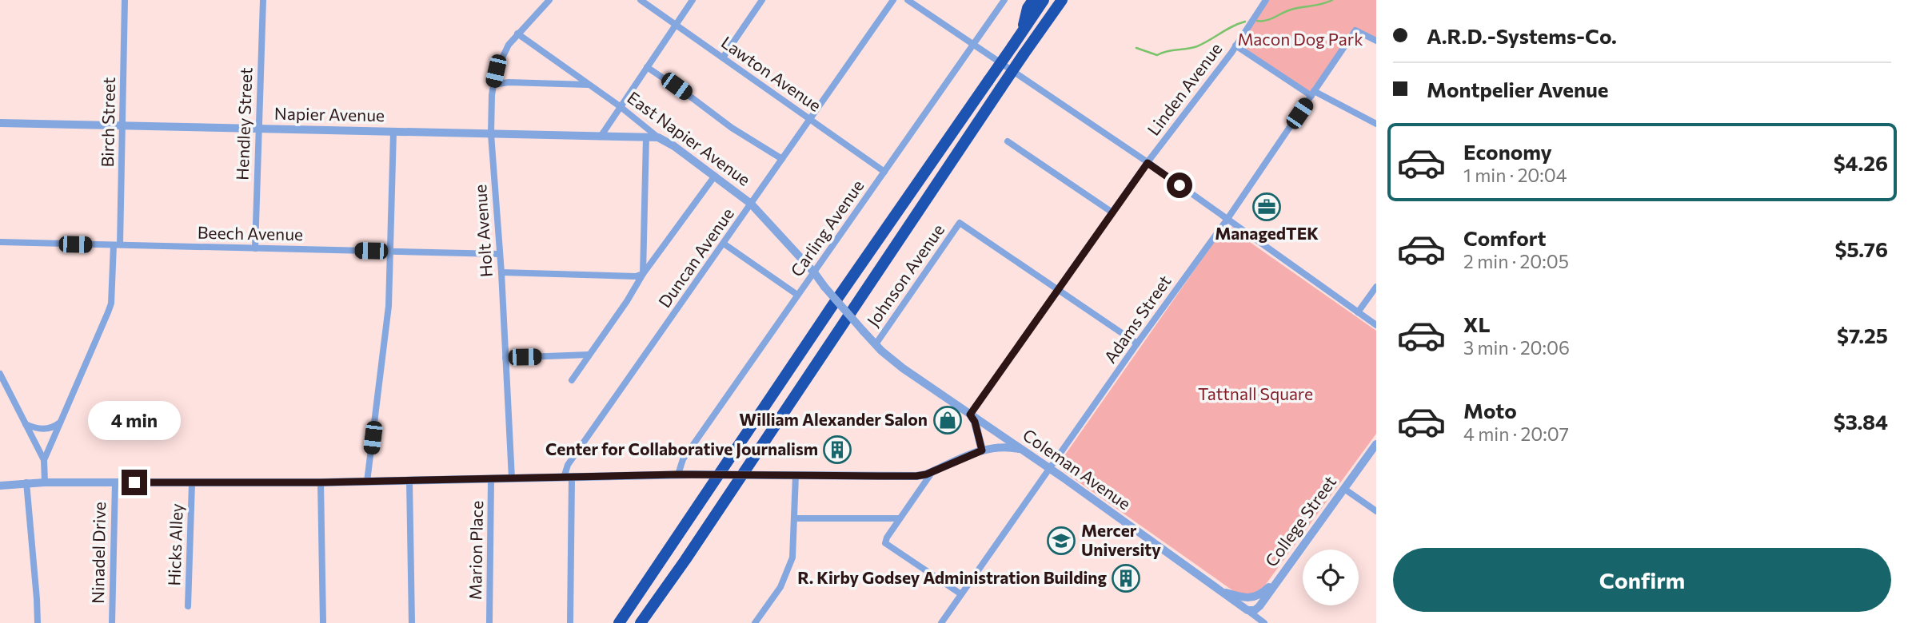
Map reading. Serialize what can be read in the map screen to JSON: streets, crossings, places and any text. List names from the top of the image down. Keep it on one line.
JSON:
{"streets":{"street":["Lawton Avenue","Linden Avenue","Napier Avenue","Birch Street","Hendley Street","East Napier Avenue","Carling Avenue","Holt Avenue","Beech Avenue","Duncan Avenue","Johnson Avenue","Adams Street","Coleman Avenue","College Street","Hicks Alley","Marion Place","Ninadel Drive"]},"crossings":[["Lawton Avenue","Carling Avenue"],["Lawton Avenue","Duncan Avenue"],["Linden Avenue","Johnson Avenue"],["Linden Avenue","Coleman Avenue"],["Napier Avenue","Birch Street"],["Napier Avenue","Hendley Street"],["Napier Avenue","East Napier Avenue"],["Napier Avenue","Holt Avenue"],["Birch Street","Beech Avenue"],["Hendley Street","Beech Avenue"],["East Napier Avenue","Carling Avenue"],["East Napier Avenue","Holt Avenue"],["East Napier Avenue","Duncan Avenue"],["East Napier Avenue","Coleman Avenue"],["Holt Avenue","Beech Avenue"],["Johnson Avenue","Coleman Avenue"],["Adams Street","Coleman Avenue"],["Coleman Avenue","College Street"]],"parks":["Macon Dog Park","Tattnall Square"],"places":{"office":["ManagedTEK"],"shop":["William Alexander Salon"],"building":["Center for Collaborative Journalism","R. Kirby Godsey Administration Building"],"school or university":["Mercer University"]},"page":{"banner":["A.R.D.-Systems-Co.","Montpelier Avenue"],"list":[{"name":"Economy","note":"1 min · 20:04","value":"$4.26"},{"name":"Comfort","note":"2 min · 20:05","value":"$5.76"},{"name":"XL","note":"3 min · 20:06","value":"$7.25"},{"name":"Moto","note":"4 min · 20:07","value":"$3.84"}],"bubble":"4 min","buttons":"Confirm"}}
